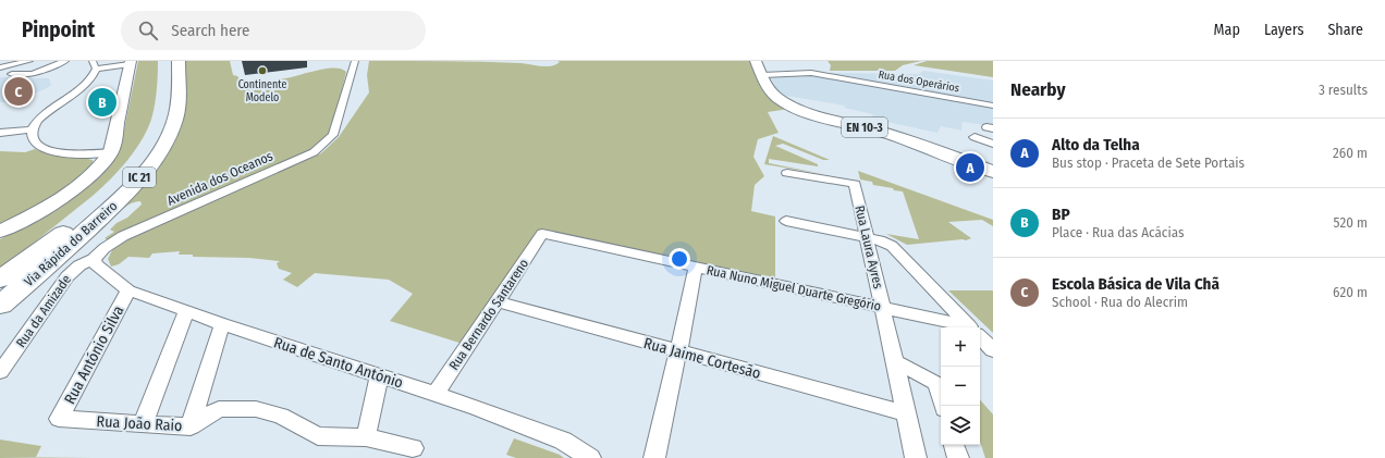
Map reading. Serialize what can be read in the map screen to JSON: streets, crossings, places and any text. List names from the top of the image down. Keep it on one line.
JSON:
{"streets":{"highway":["IC 21","Via Rápida do Barreiro"],"main road":["EN 10-3"],"street":["Rua dos Operários","Avenida dos Oceanos","Rua Laura Ayres","Rua Nuno Miguel Duarte Gregório","Rua da Amizade","Rua Bernardo Santareno","Rua António Silva","Rua Jaime Cortesão","Rua de Santo António","Rua João Raio"]},"crossings":[["Rua dos Operários","EN 10-3"],["Avenida dos Oceanos","Rua da Amizade"],["Avenida dos Oceanos","Rua de Santo António"],["Rua Laura Ayres","Rua Nuno Miguel Duarte Gregório"],["Rua Laura Ayres","Rua Jaime Cortesão"],["Rua Nuno Miguel Duarte Gregório","Rua Bernardo Santareno"],["Rua da Amizade","Rua de Santo António"],["Rua Bernardo Santareno","Rua Jaime Cortesão"],["Rua Bernardo Santareno","Rua de Santo António"],["Rua António Silva","Rua de Santo António"],["Rua António Silva","Rua João Raio"]],"places":["Continente Modelo"],"page":{"header":"Pinpoint","search":"Search here","nav":["Map","Layers","Share"],"heading":["Nearby","3 results"],"pins":["C","B","A"],"list":[{"mark":"A","name":"Alto da Telha","note":"Bus stop · Praceta de Sete Portais","value":"260 m"},{"mark":"B","name":"BP","note":"Place · Rua das Acácias","value":"520 m"},{"mark":"C","name":"Escola Básica de Vila Chã","note":"School · Rua do Alecrim","value":"620 m"}],"map_buttons":["+","−"]}}
